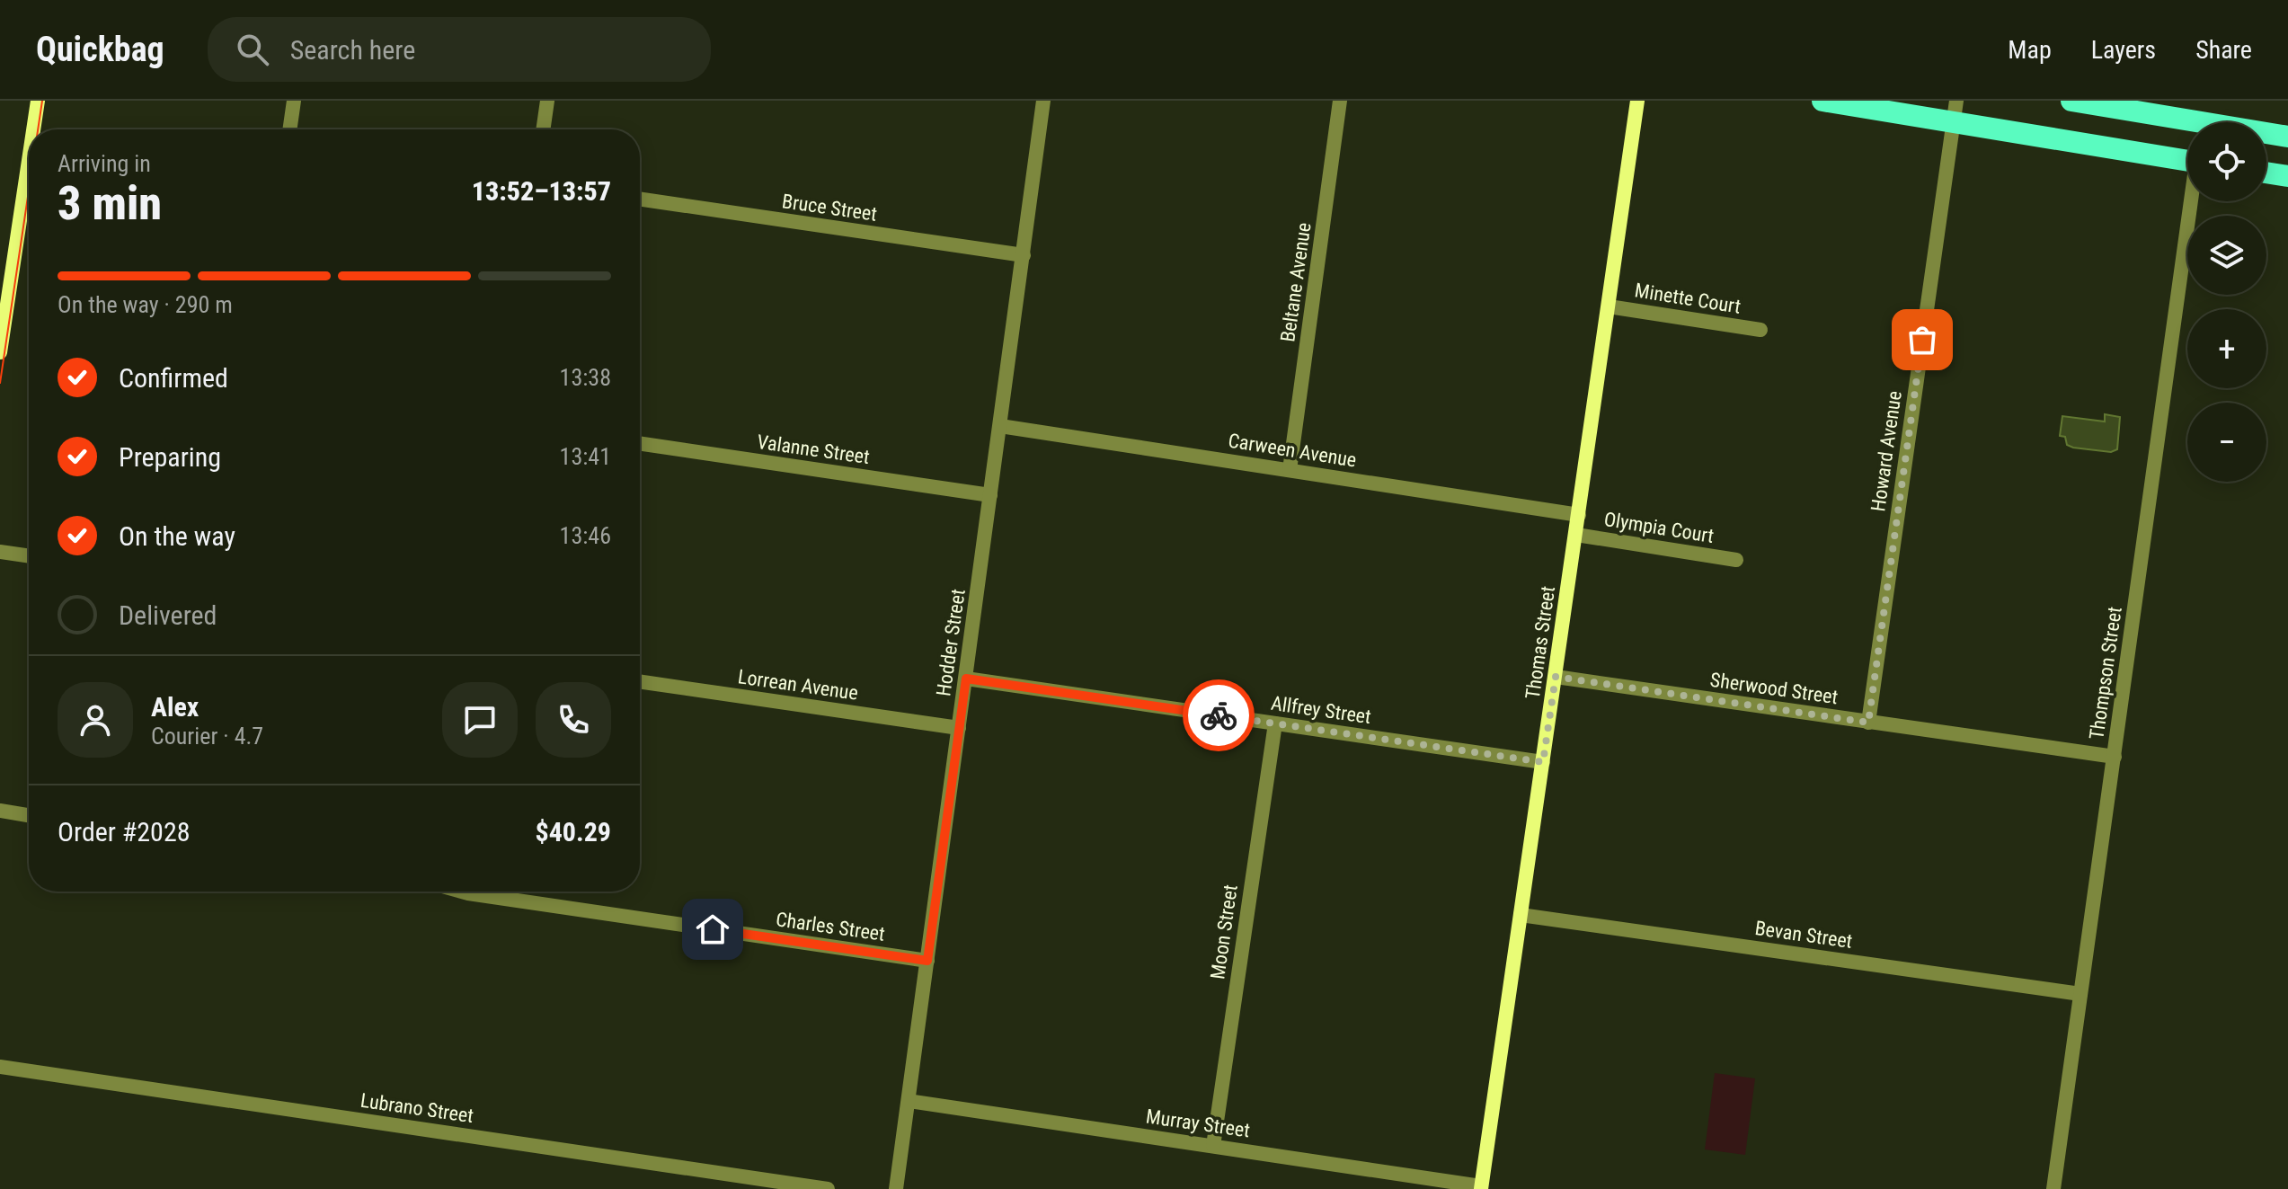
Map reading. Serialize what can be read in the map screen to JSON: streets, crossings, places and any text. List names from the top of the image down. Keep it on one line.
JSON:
{"streets":{"street":["Bruce Street","Beltane Avenue","Minette Court","Valanne Street","Carween Avenue","Howard Avenue","Olympia Court","Hodder Street","Thomas Street","Thompson Street","Lorrean Avenue","Sherwood Street","Allfrey Street","Charles Street","Moon Street","Bevan Street","Lubrano Street","Murray Street"]},"crossings":[["Bruce Street","Hodder Street"],["Beltane Avenue","Carween Avenue"],["Minette Court","Thomas Street"],["Valanne Street","Hodder Street"],["Carween Avenue","Hodder Street"],["Carween Avenue","Thomas Street"],["Howard Avenue","Sherwood Street"],["Olympia Court","Thomas Street"],["Hodder Street","Lorrean Avenue"],["Hodder Street","Allfrey Street"],["Hodder Street","Charles Street"],["Hodder Street","Murray Street"],["Thomas Street","Sherwood Street"],["Thomas Street","Allfrey Street"],["Thomas Street","Bevan Street"],["Thomas Street","Murray Street"],["Thompson Street","Sherwood Street"],["Thompson Street","Bevan Street"],["Allfrey Street","Moon Street"],["Moon Street","Murray Street"]],"page":{"header":"Quickbag","search":"Search here","nav":["Map","Layers","Share"],"map_buttons":["+","−"],"heading":["3 min","Arriving in","13:52–13:57"],"panel":["Alex","Courier · 4.7","Order #2028","$40.29"],"bar":"On the way · 290 m","list":[["Confirmed","13:38"],["Preparing","13:41"],["On the way","13:46"],"Delivered"]}}
